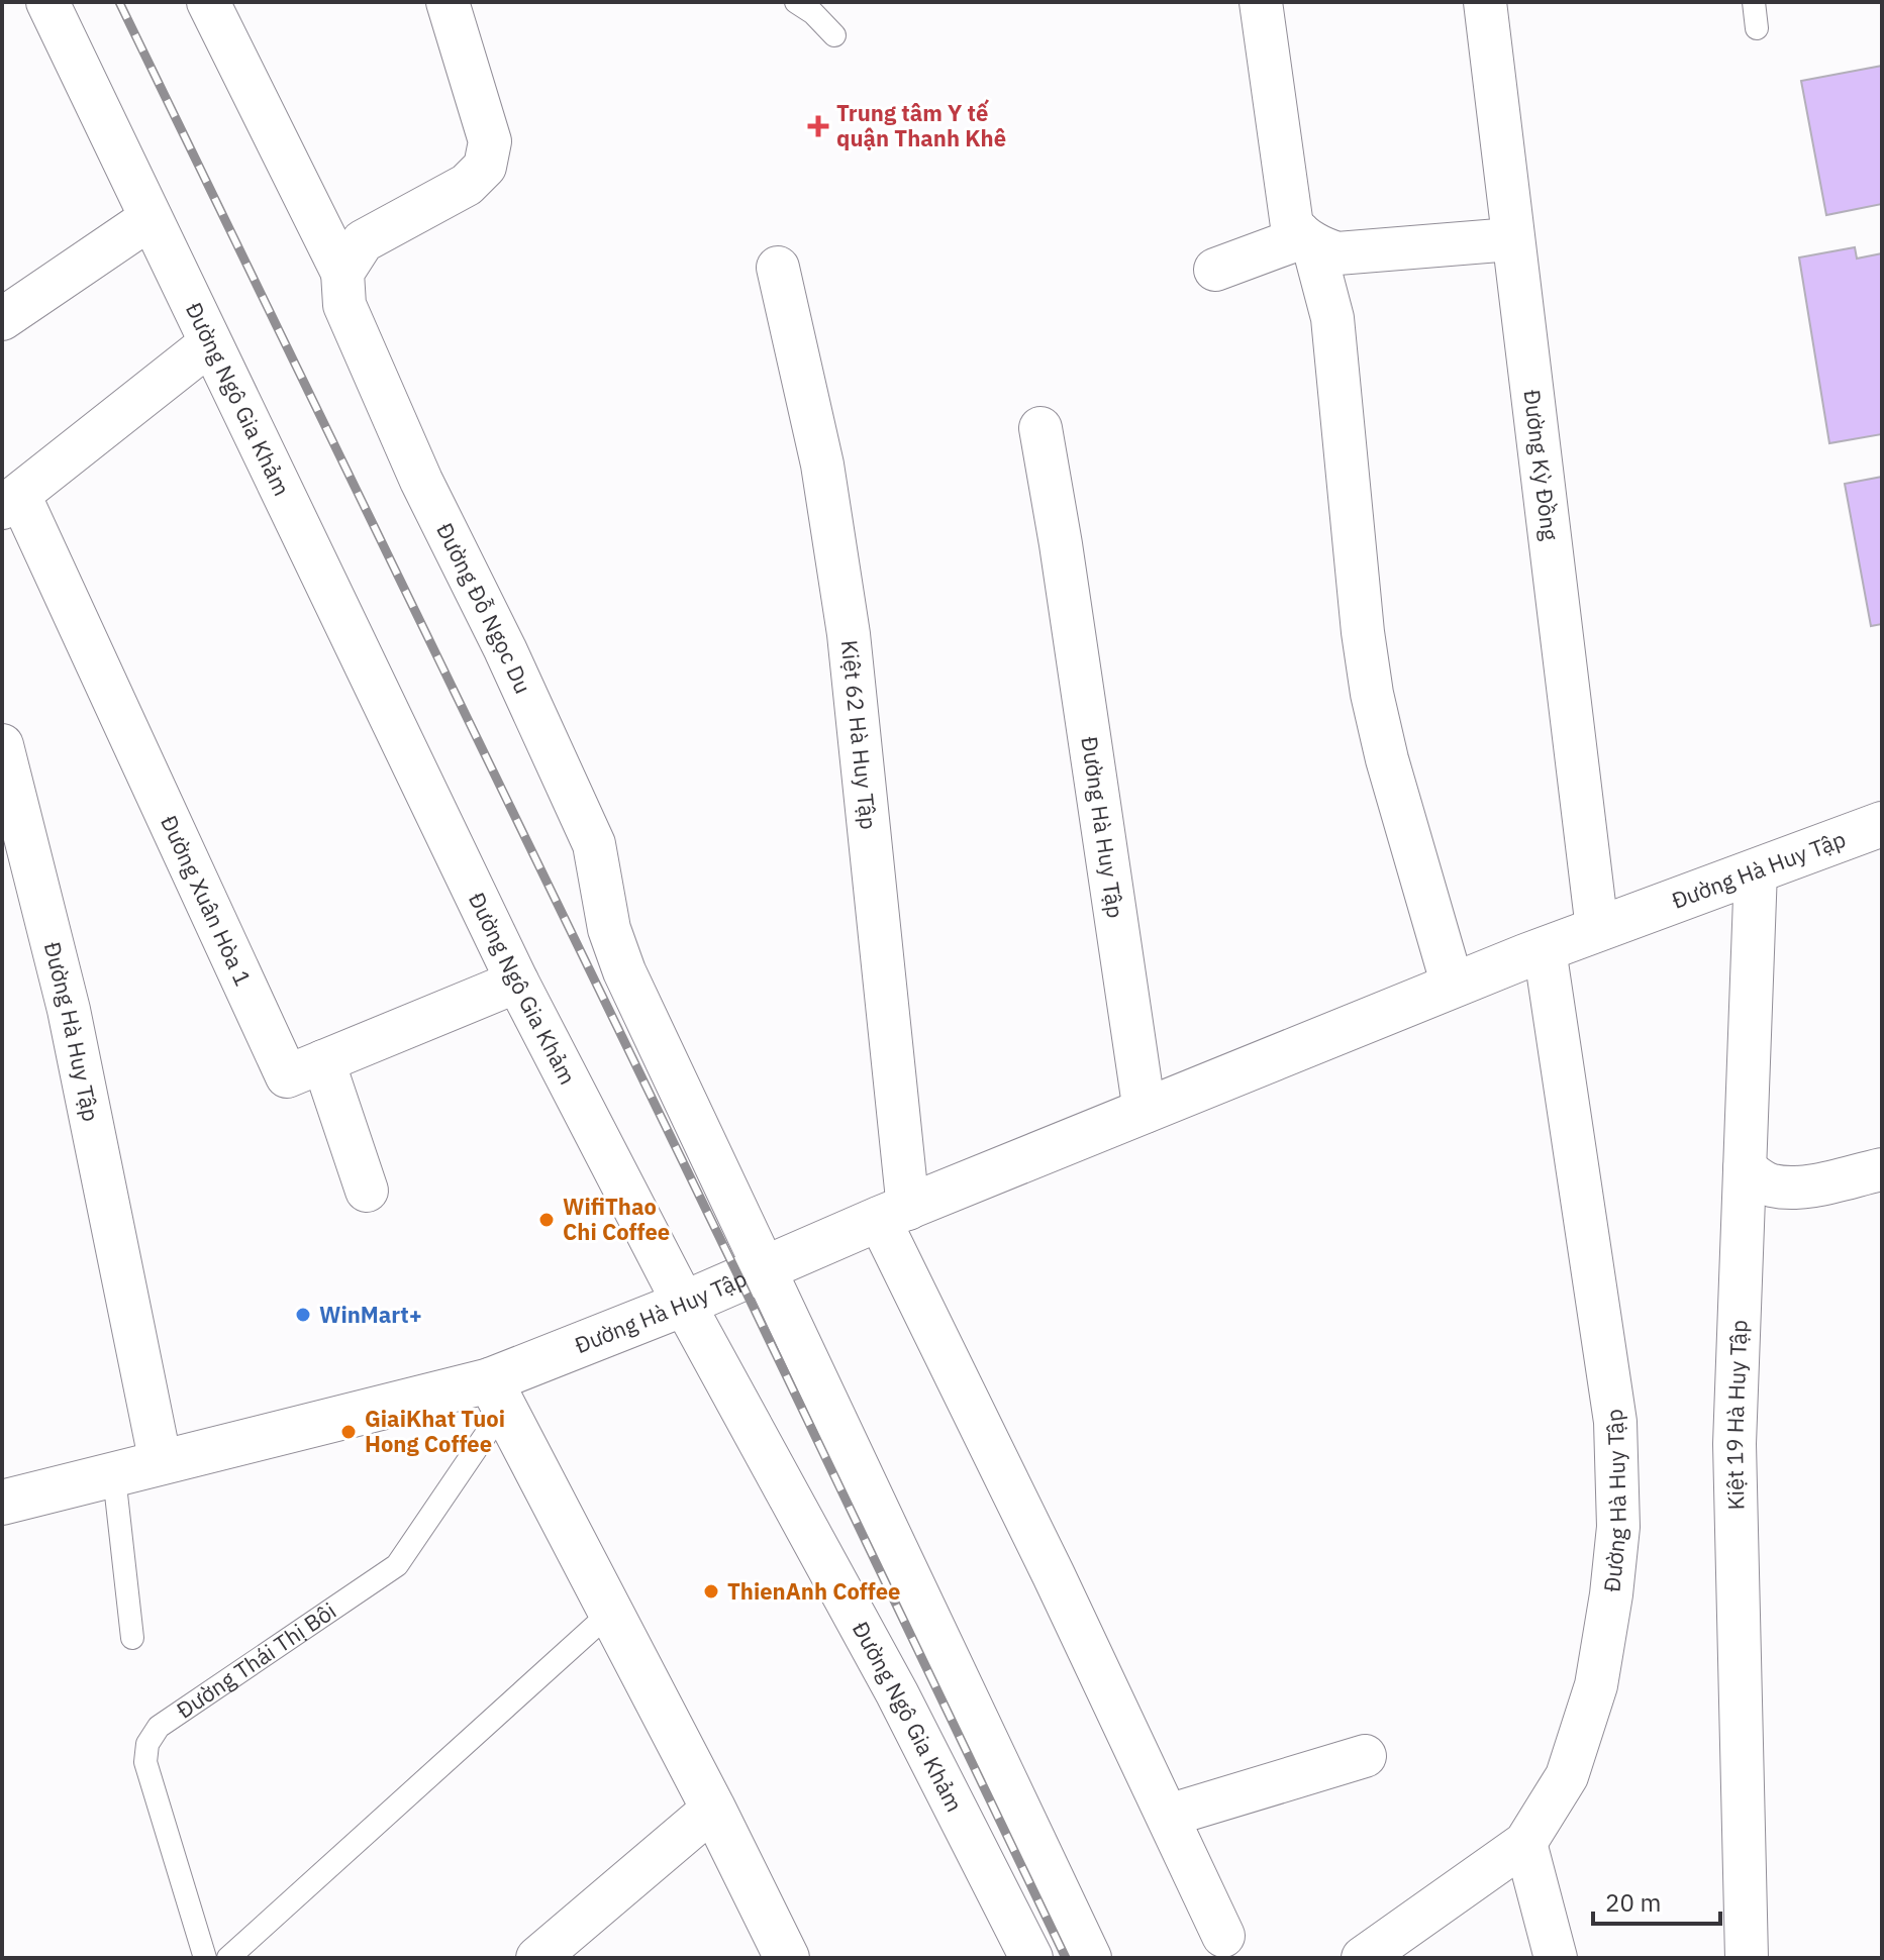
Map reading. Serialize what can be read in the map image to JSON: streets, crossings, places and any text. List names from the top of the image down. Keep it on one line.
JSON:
{"streets":{"street":["Đường Ngô Gia Khảm","Đường Kỳ Đồng","Đường Đỗ Ngọc Du","Kiệt 62 Hà Huy Tập","Đường Hà Huy Tập","Đường Xuân Hòa 1","Kiệt 19 Hà Huy Tập"],"lane":["Đường Thái Thị Bôi"]},"crossings":[["Đường Ngô Gia Khảm","Đường Hà Huy Tập"],["Đường Ngô Gia Khảm","Đường Xuân Hòa 1"],["Đường Kỳ Đồng","Đường Hà Huy Tập"],["Đường Đỗ Ngọc Du","Đường Hà Huy Tập"],["Kiệt 62 Hà Huy Tập","Đường Hà Huy Tập"],["Đường Hà Huy Tập","Kiệt 19 Hà Huy Tập"],["Đường Hà Huy Tập","Đường Thái Thị Bôi"]],"places":{"health":["Trung tâm Y tế quận Thanh Khê"],"other":["WifiThao Chi Coffee","WinMart+","GiaiKhat Tuoi Hong Coffee","ThienAnh Coffee"]},"scale_bar":"20 m"}
